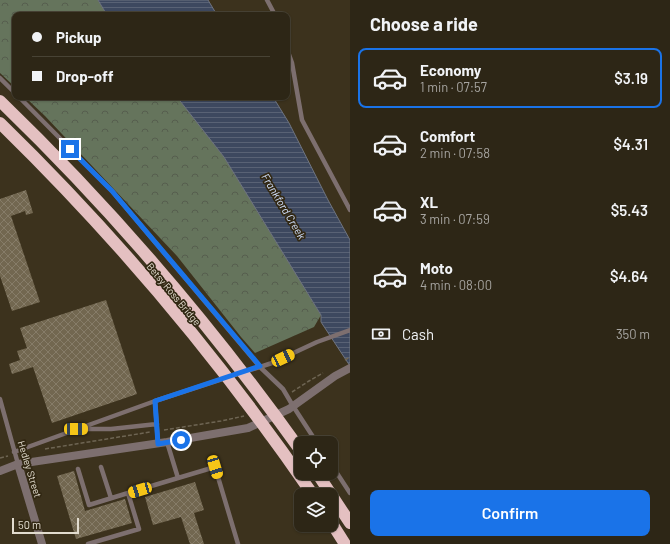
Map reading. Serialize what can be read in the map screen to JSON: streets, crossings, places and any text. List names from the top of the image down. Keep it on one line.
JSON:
{"streets":{"highway":["Betsy Ross Bridge"],"street":["Hedley Street"]},"water":["Frankford Creek"],"scale_bar":"50 m","page":{"heading":"Choose a ride","banner":["Pickup","Drop-off"],"list":[{"name":"Economy","note":"1 min · 07:57","value":"$3.19"},{"name":"Comfort","note":"2 min · 07:58","value":"$4.31"},{"name":"XL","note":"3 min · 07:59","value":"$5.43"},{"name":"Moto","note":"4 min · 08:00","value":"$4.64"}],"pay":["Cash","350 m"],"buttons":"Confirm","scale":"50 m"}}
